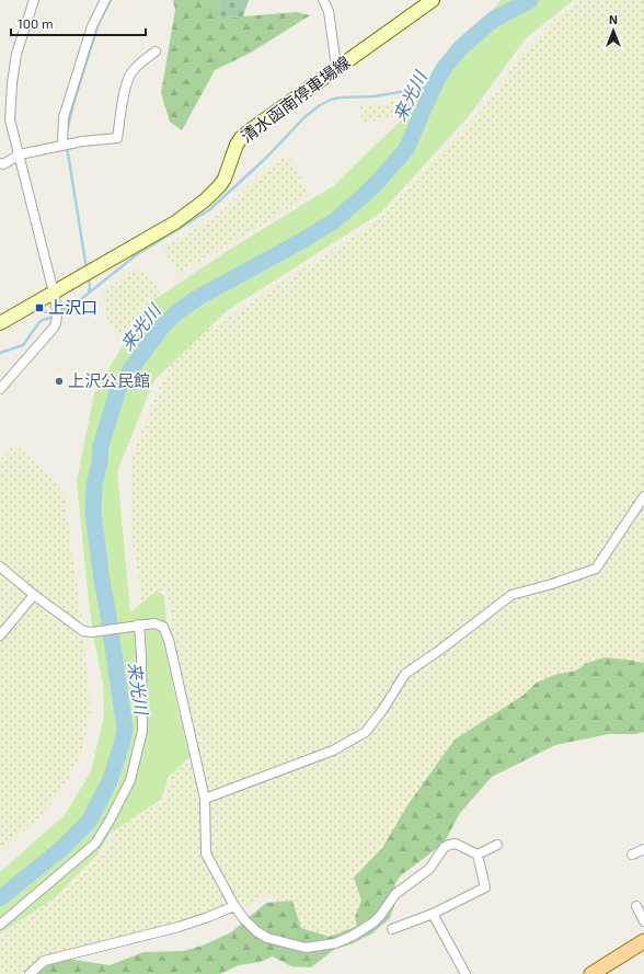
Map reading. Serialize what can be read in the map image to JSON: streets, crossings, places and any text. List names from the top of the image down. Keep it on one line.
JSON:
{"streets":{"main road":["清水函南停車場線"]},"water":["来光川"],"places":{"transit":["上沢口"],"other":["上沢公民館"]},"scale_bar":"100 m","north":"top"}
